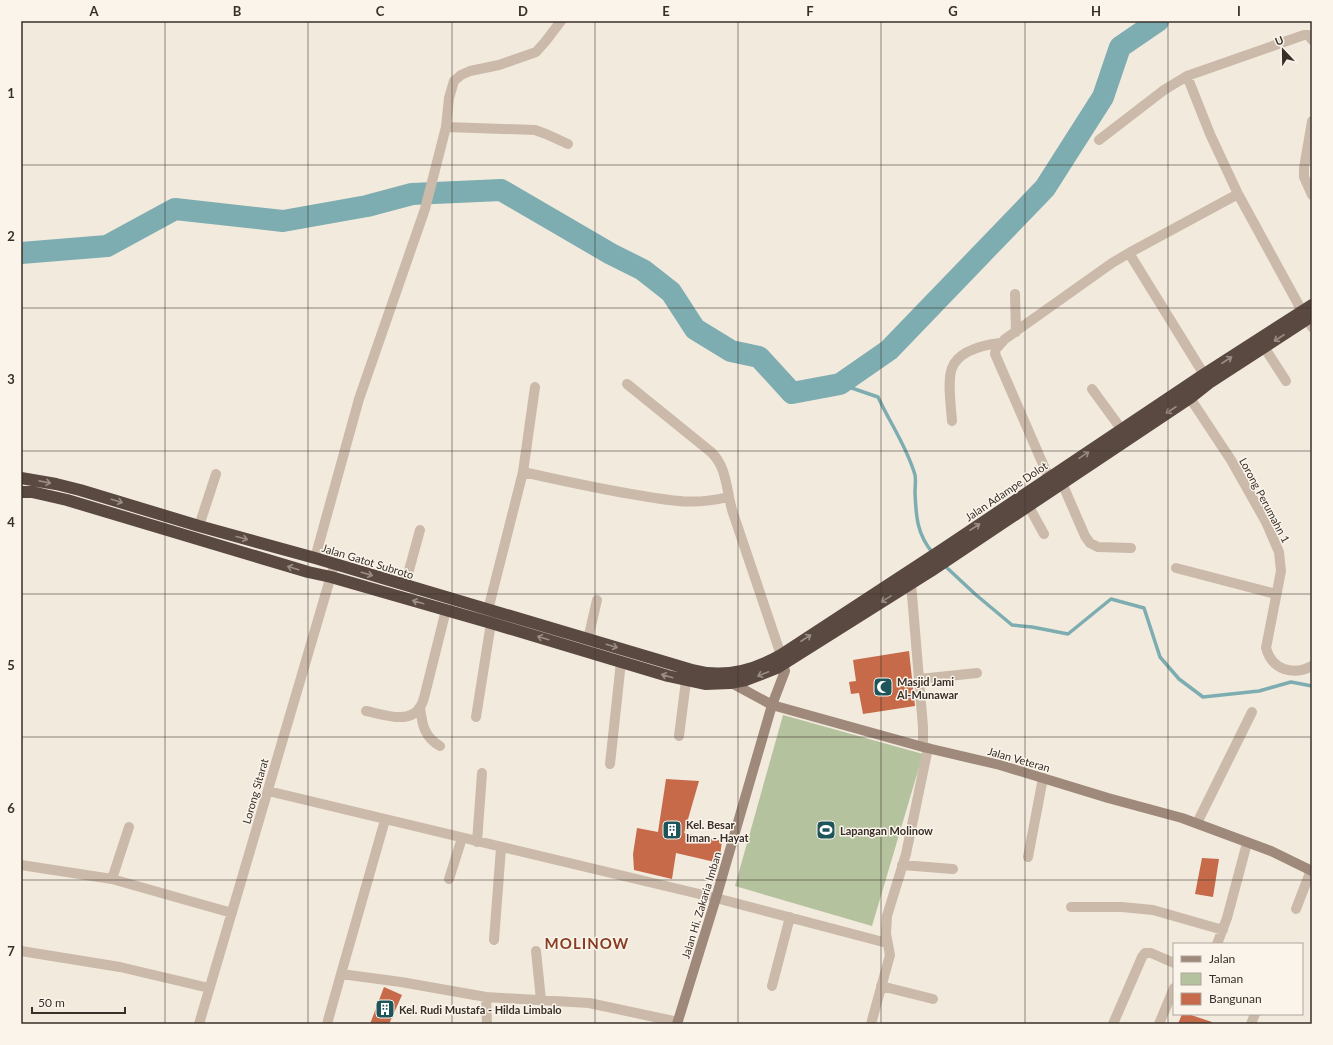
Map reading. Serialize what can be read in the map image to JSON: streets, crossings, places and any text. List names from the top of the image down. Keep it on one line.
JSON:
{"streets":{"highway":["Jalan Adampe Dolot","Jalan Gatot Subroto"],"street":["Lorong Perumahn 1","Jalan Veteran","Lorong Sitarat","Jalan Hi. Zakaria Imban"]},"crossings":[["Jalan Adampe Dolot","Lorong Perumahn 1"],["Jalan Adampe Dolot","Jalan Gatot Subroto"],["Jalan Adampe Dolot","Jalan Veteran"],["Jalan Adampe Dolot","Jalan Hi. Zakaria Imban"],["Jalan Gatot Subroto","Lorong Sitarat"],["Jalan Veteran","Jalan Hi. Zakaria Imban"]],"districts":["MOLINOW"],"places":{"mosque":["Masjid Jami Al-Munawar"],"building":["Kel. Besar Iman - Hayat","Kel. Rudi Mustafa - Hilda Limbalo"],"sports":["Lapangan Molinow"]},"legend":["Jalan","Taman","Bangunan"],"scale_bar":"50 m","north":"top","grid":{"columns":["A","B","C","D","E","F","G","H","I"],"rows":["1","2","3","4","5","6","7"]}}
